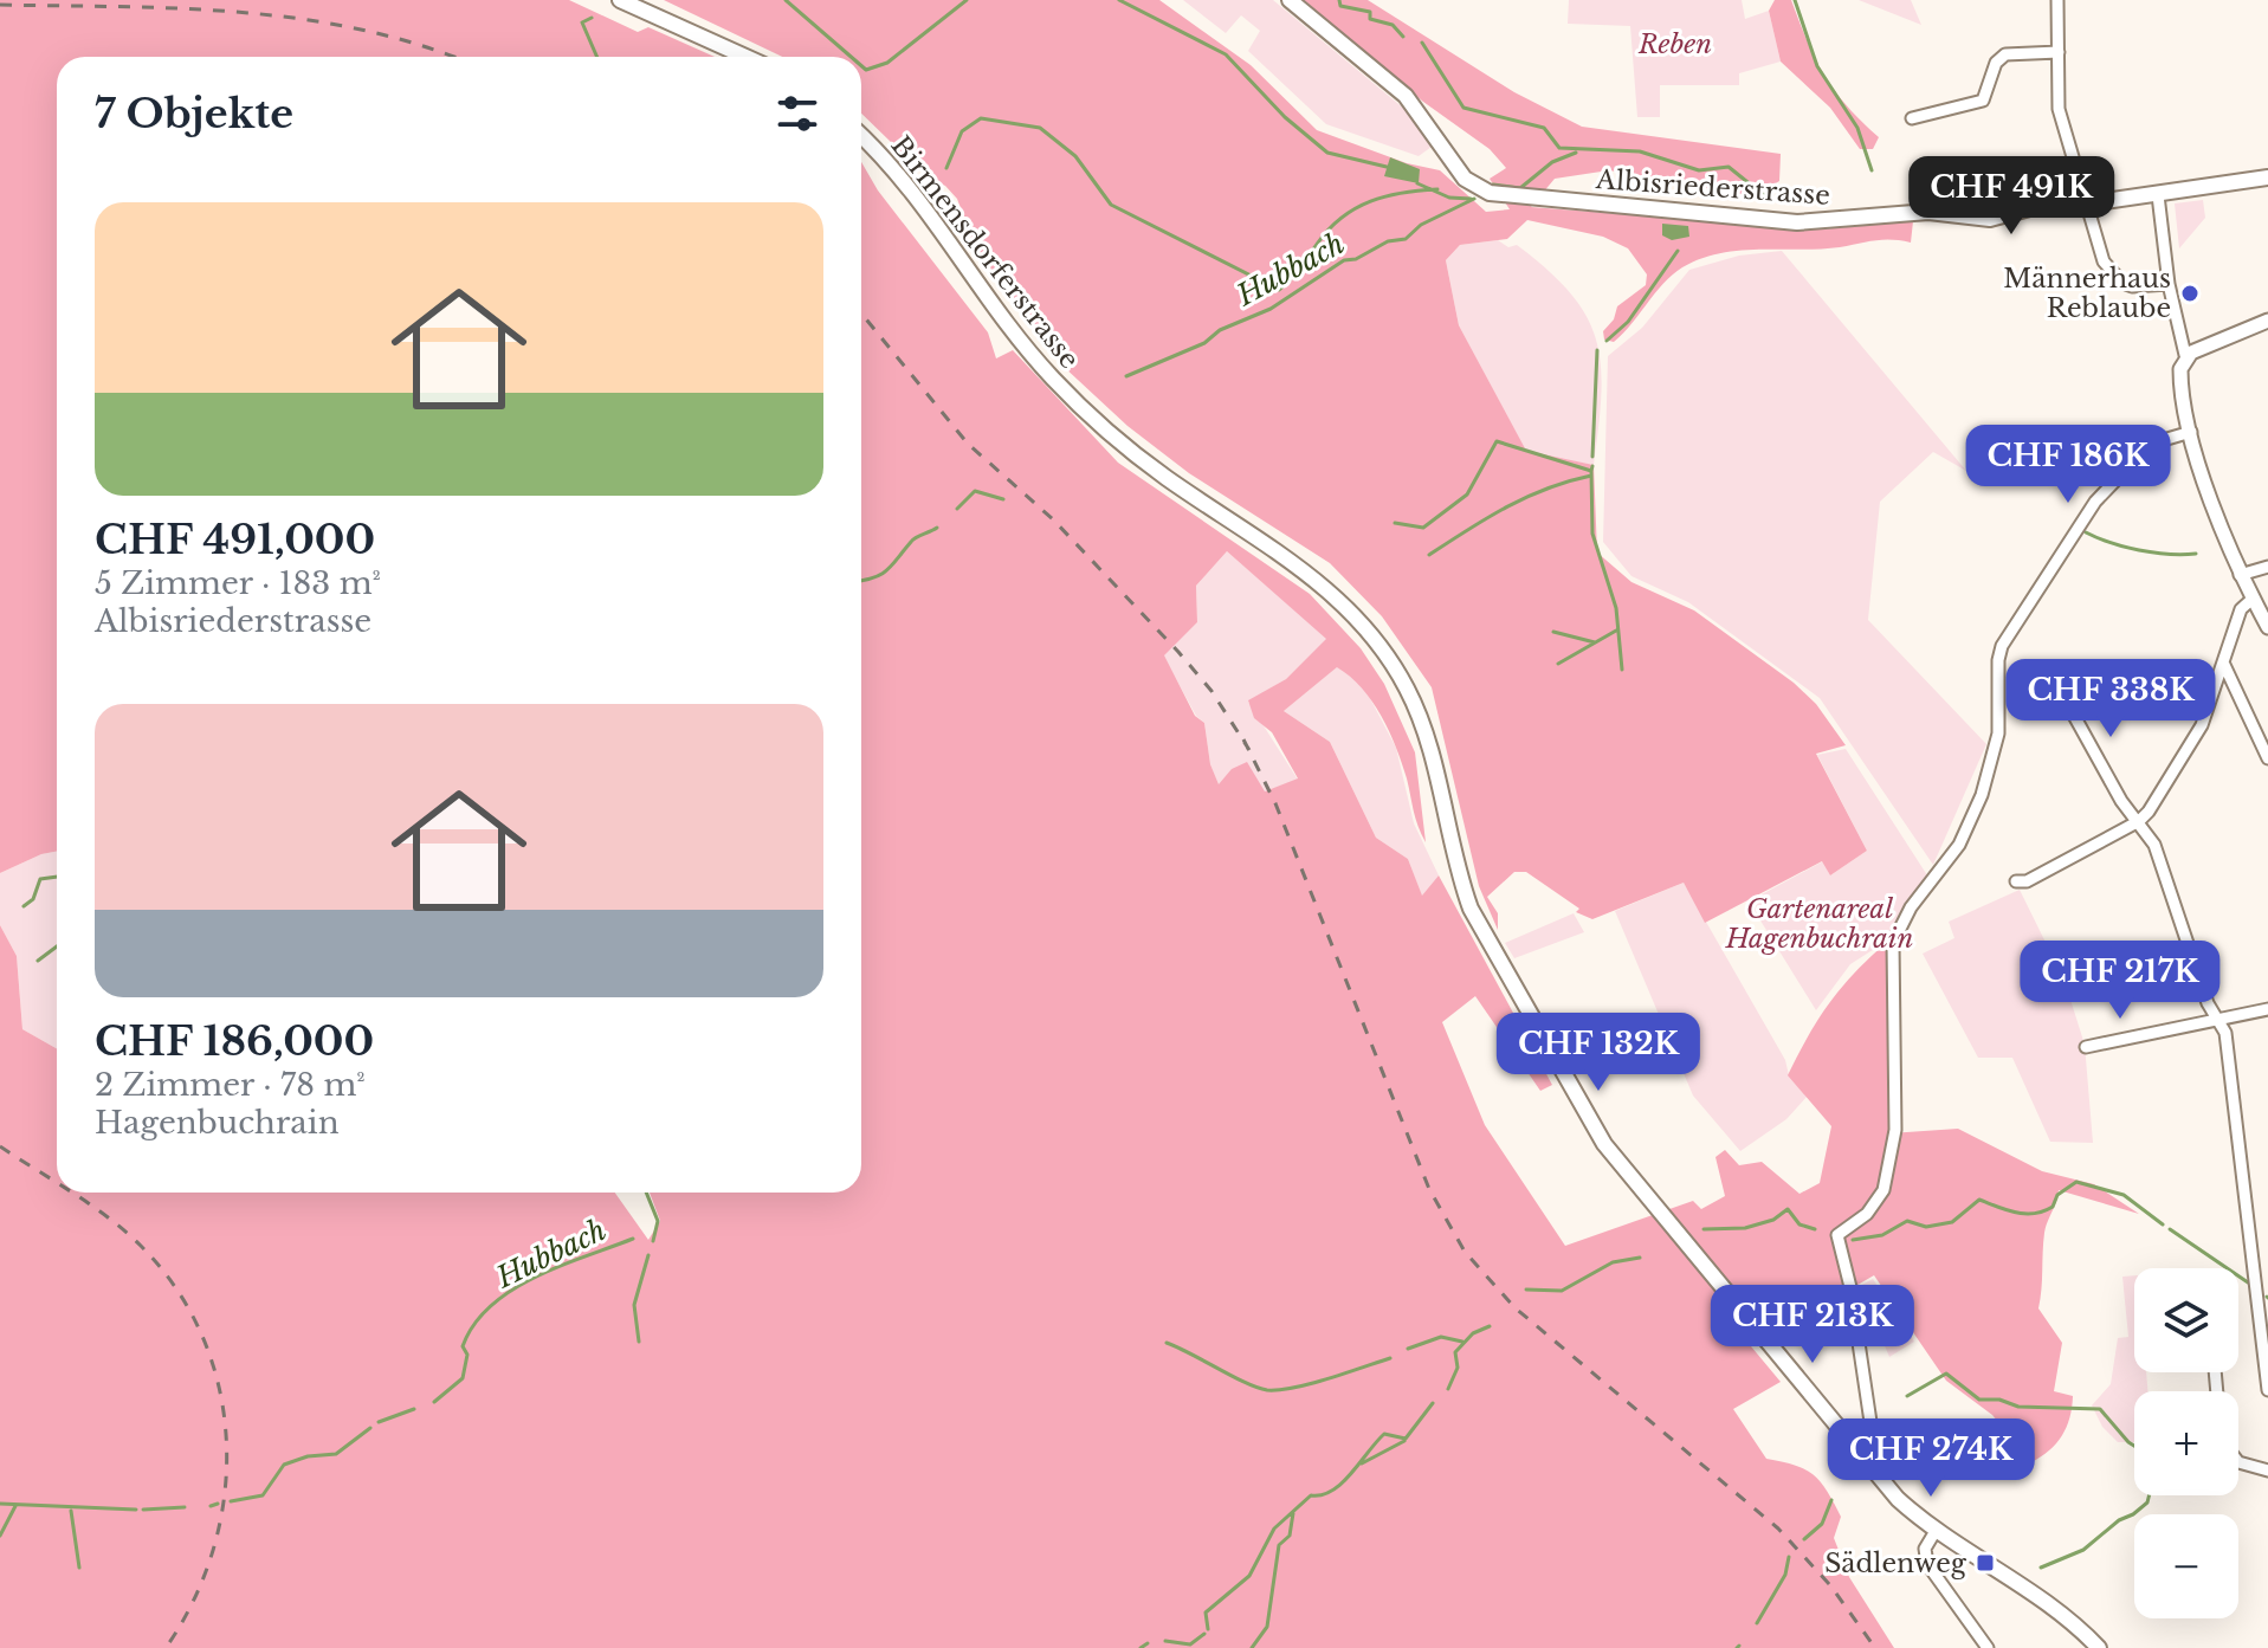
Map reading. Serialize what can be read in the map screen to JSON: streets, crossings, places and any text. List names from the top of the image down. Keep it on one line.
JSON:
{"streets":{"main road":["Albisriederstrasse","Birmensdorferstrasse"]},"water":["Hubbach"],"parks":["Reben","Gartenareal Hagenbuchrain"],"places":{"other":["Männerhaus Reblaube"],"transit":["Sädlenweg"]},"page":{"heading":"7 Objekte","price":["CHF 491K","CHF 186K","CHF 338K","CHF 217K","CHF 132K","CHF 213K","CHF 274K"],"list":[{"name":"CHF 491,000","note":"5 Zimmer · 183 m² · Albisriederstrasse"},{"name":"CHF 186,000","note":"2 Zimmer · 78 m² · Hagenbuchrain"}],"map_buttons":["+","−"]}}
